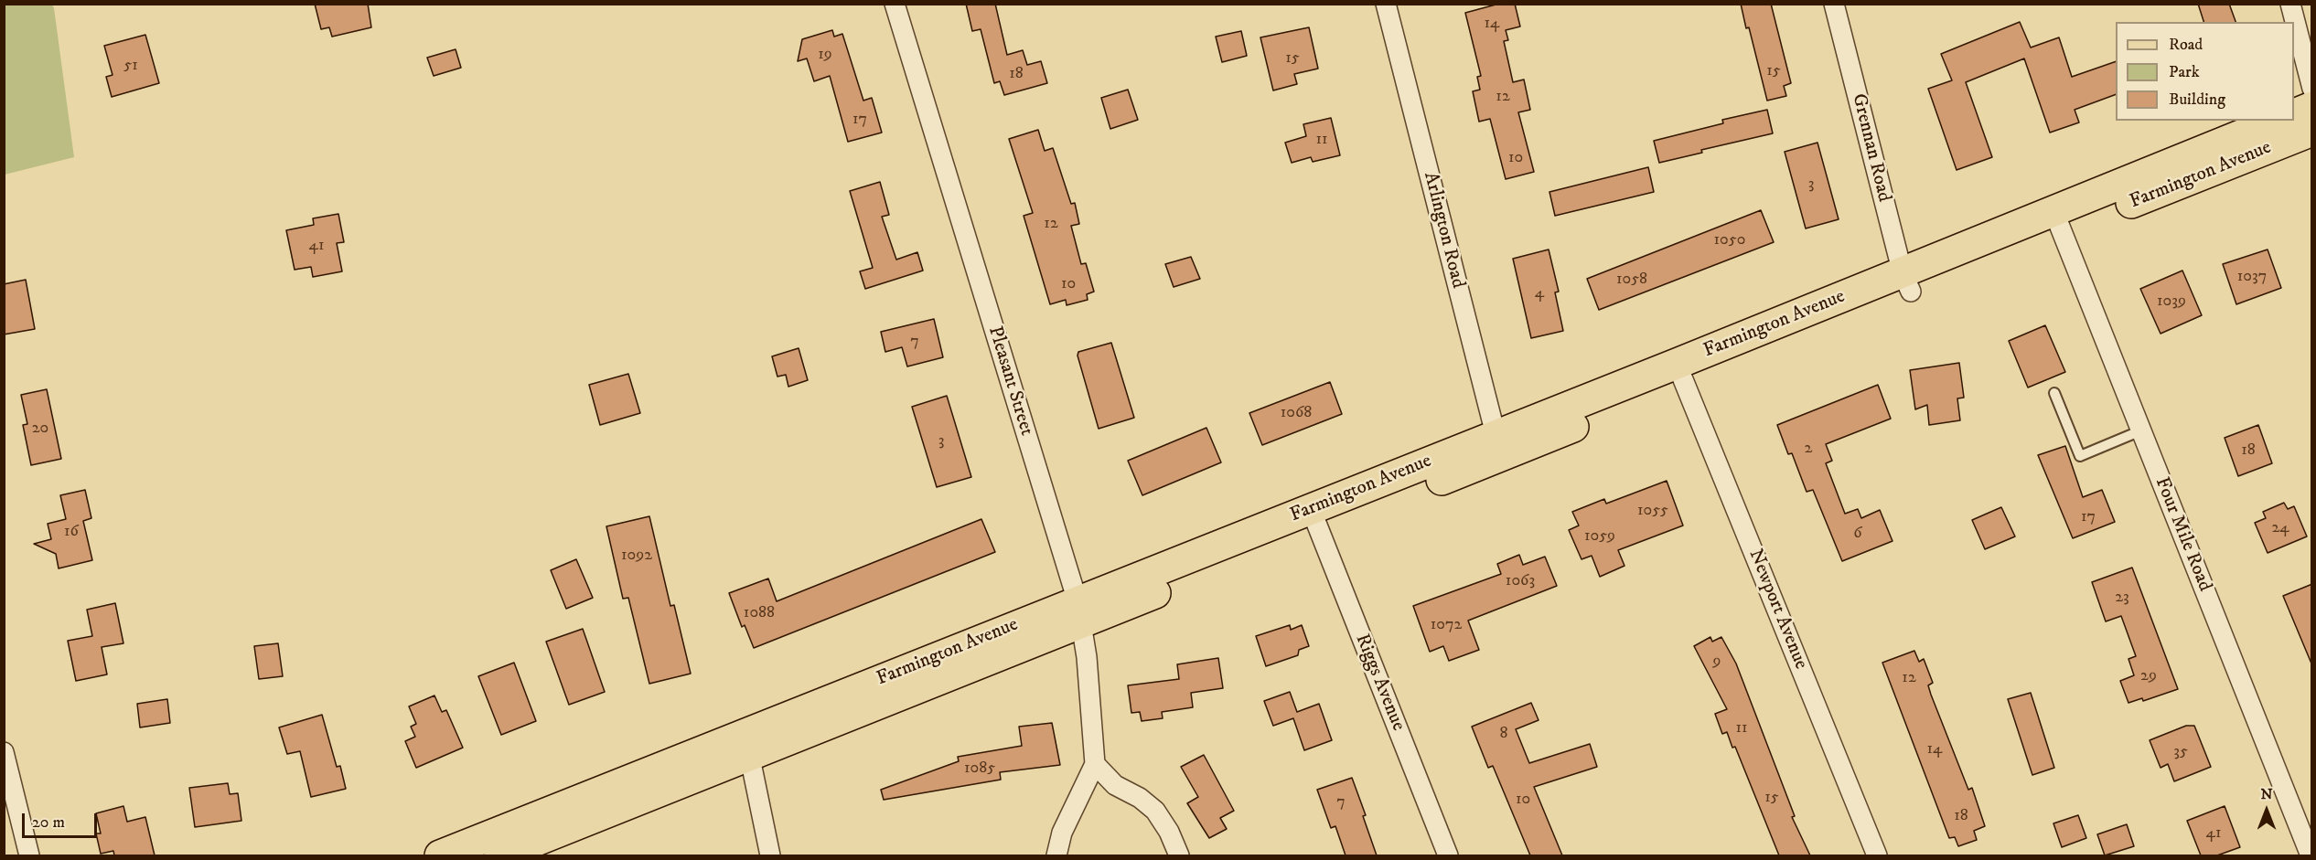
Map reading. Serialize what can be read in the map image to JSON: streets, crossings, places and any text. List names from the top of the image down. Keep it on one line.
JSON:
{"streets":{"main road":["Farmington Avenue"],"street":["Grennan Road","Arlington Road","Pleasant Street","Four Mile Road","Newport Avenue","Riggs Avenue"]},"crossings":[["Grennan Road","Farmington Avenue"],["Farmington Avenue","Arlington Road"],["Farmington Avenue","Pleasant Street"],["Farmington Avenue","Four Mile Road"],["Farmington Avenue","Newport Avenue"],["Farmington Avenue","Riggs Avenue"]],"house_numbers":["14","19","15","51","15","18","12","17","11","10","3","12","1050","41","1037","1058","10","4","1039","7","1068","20","3","2","18","1055","17","24","16","6","1059","1092","1063","23","1088","1072","9","29","12","11","8","14","35","1085","15","10","7","18","41"],"legend":["Road","Park","Building"],"scale_bar":"20 m","north":"top"}
